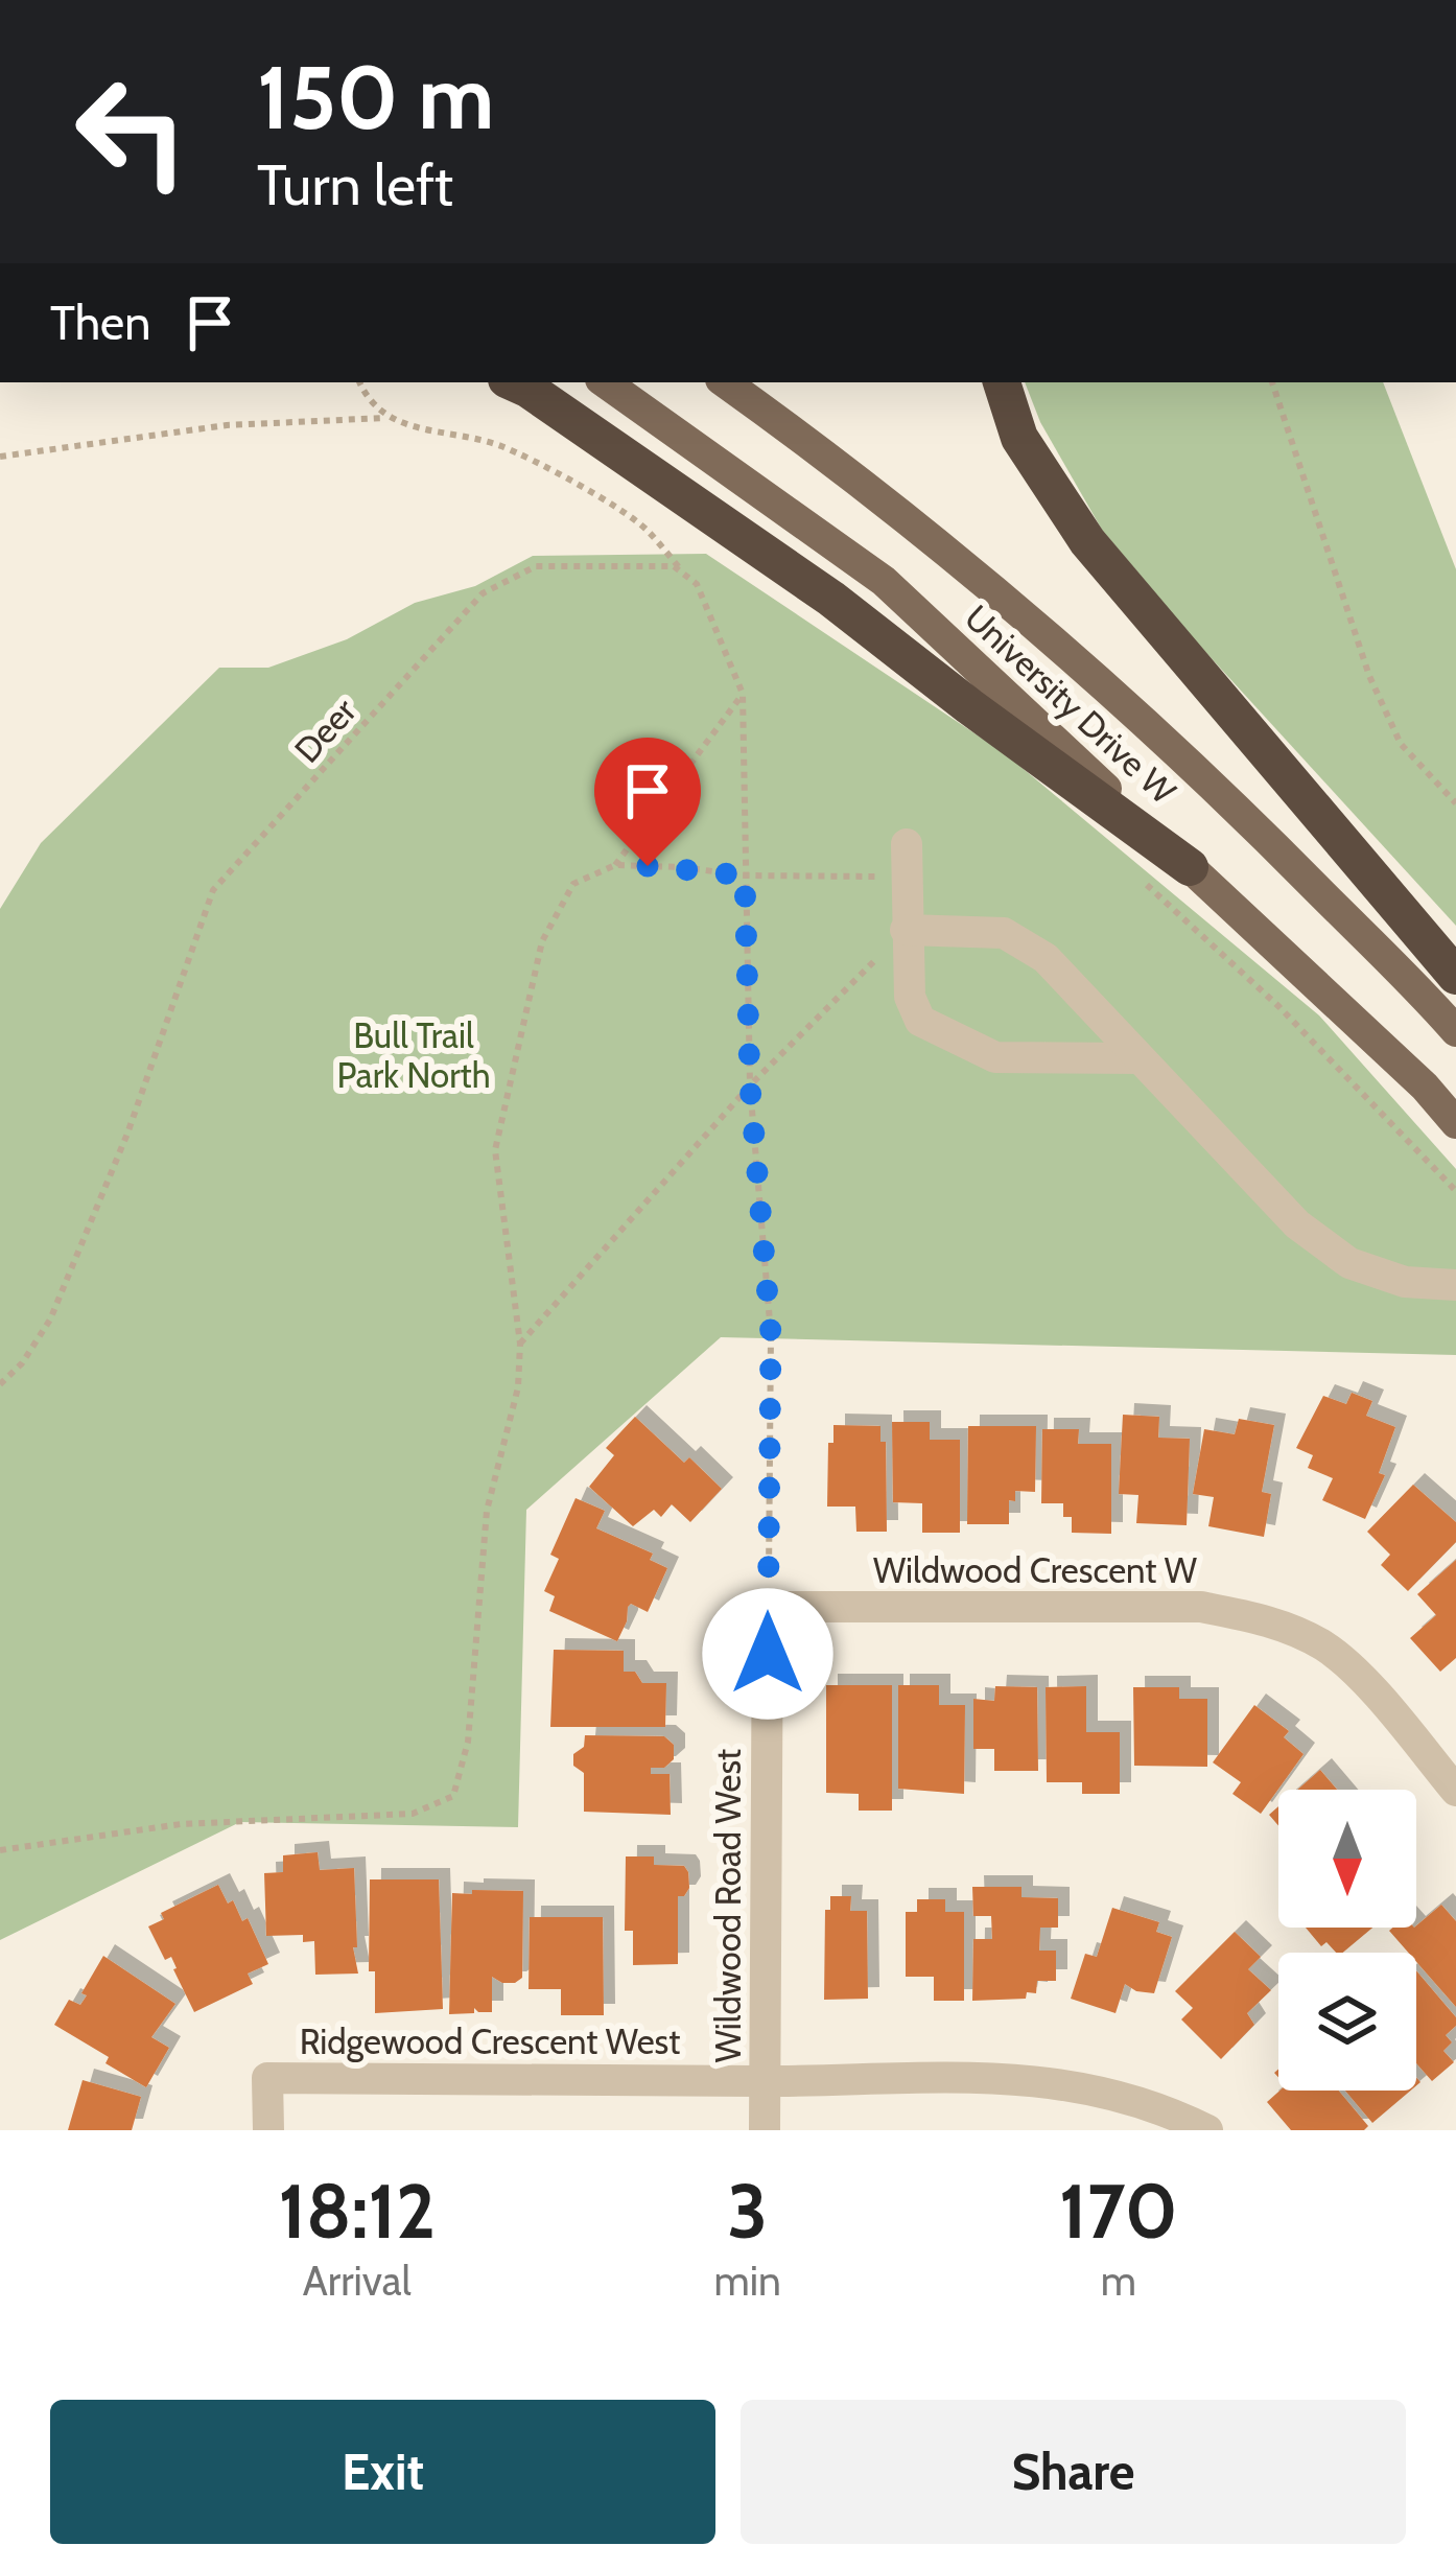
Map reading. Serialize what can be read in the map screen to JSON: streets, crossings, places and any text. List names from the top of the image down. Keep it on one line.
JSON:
{"streets":{"main road":["University Drive W"],"street":["Wildwood Crescent W","Wildwood Road West","Ridgewood Crescent West"],"path":["Deer"]},"crossings":[["Wildwood Crescent W","Wildwood Road West"],["Wildwood Road West","Ridgewood Crescent West"]],"parks":["Bull Trail Park North"],"north":"bottom","page":{"turn":["150 m","Turn left"],"then":"Then","eta":["18:12","Arrival","3","min","170","m"],"buttons":["Exit","Share"]}}
